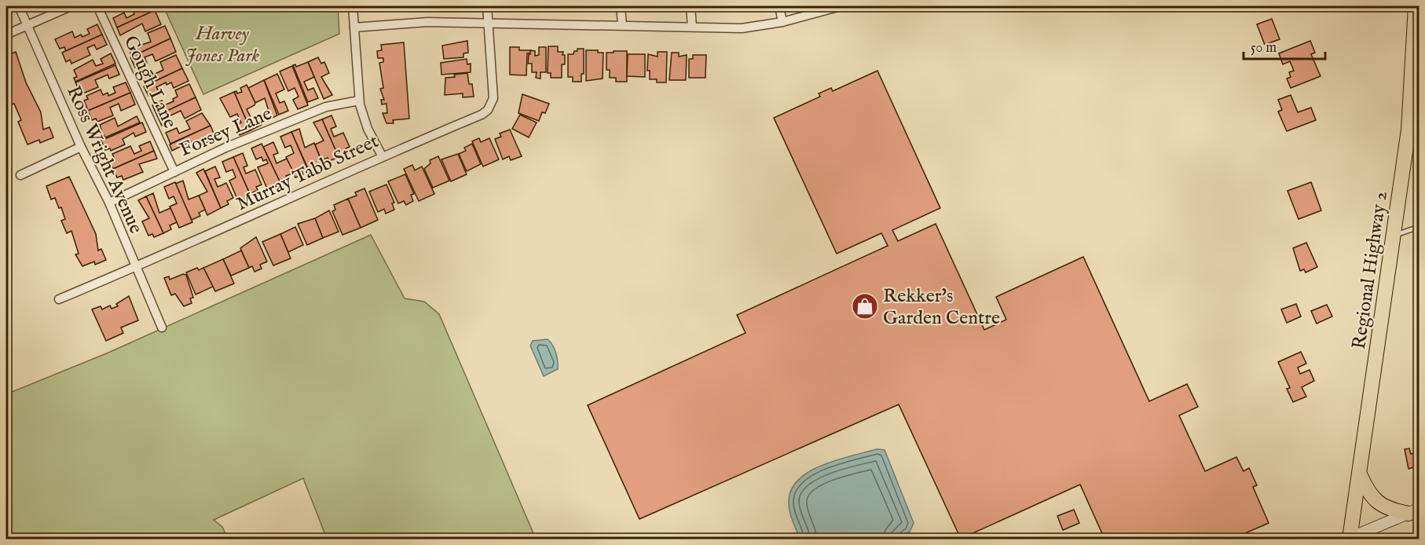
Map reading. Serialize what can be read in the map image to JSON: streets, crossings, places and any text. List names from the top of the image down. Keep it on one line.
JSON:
{"streets":{"main road":["Regional Highway 2"],"street":["Gough Lane","Forsey Lane","Ross Wright Avenue","Murray Tabb Street"]},"crossings":[["Gough Lane","Forsey Lane"],["Forsey Lane","Ross Wright Avenue"],["Ross Wright Avenue","Murray Tabb Street"]],"parks":["Harvey Jones Park"],"places":{"shop":["Rekker's Garden Centre"]},"scale_bar":"50 m"}
